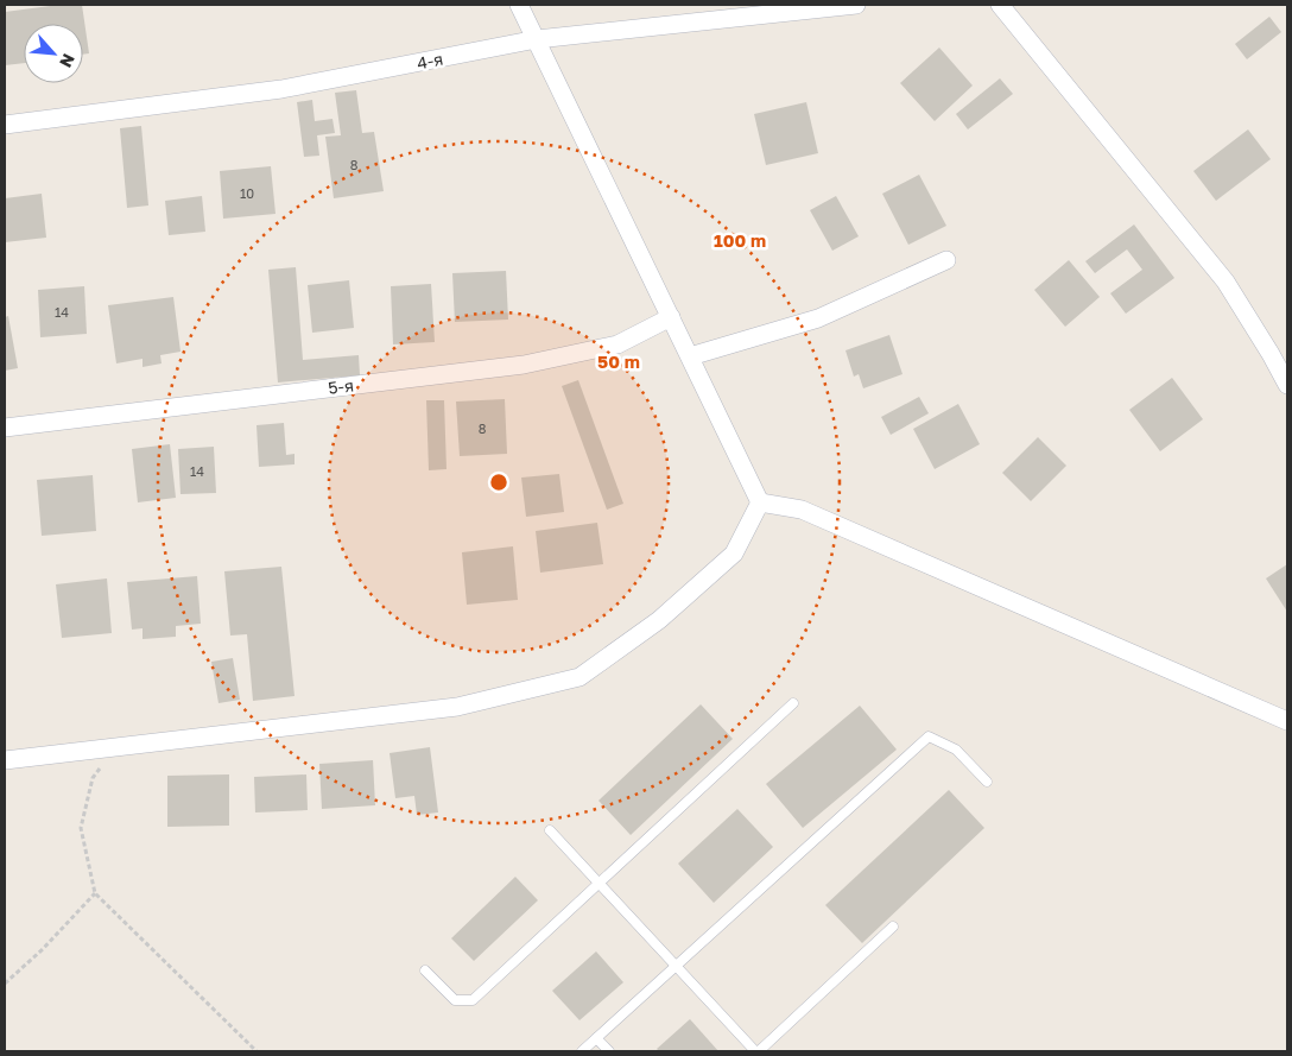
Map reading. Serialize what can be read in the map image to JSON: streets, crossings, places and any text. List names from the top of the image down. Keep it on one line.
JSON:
{"streets":{"street":["4-я","5-я"]},"house_numbers":["8","10","14","8","14"],"north":"bottom right","rings":["100 m","50 m"]}
